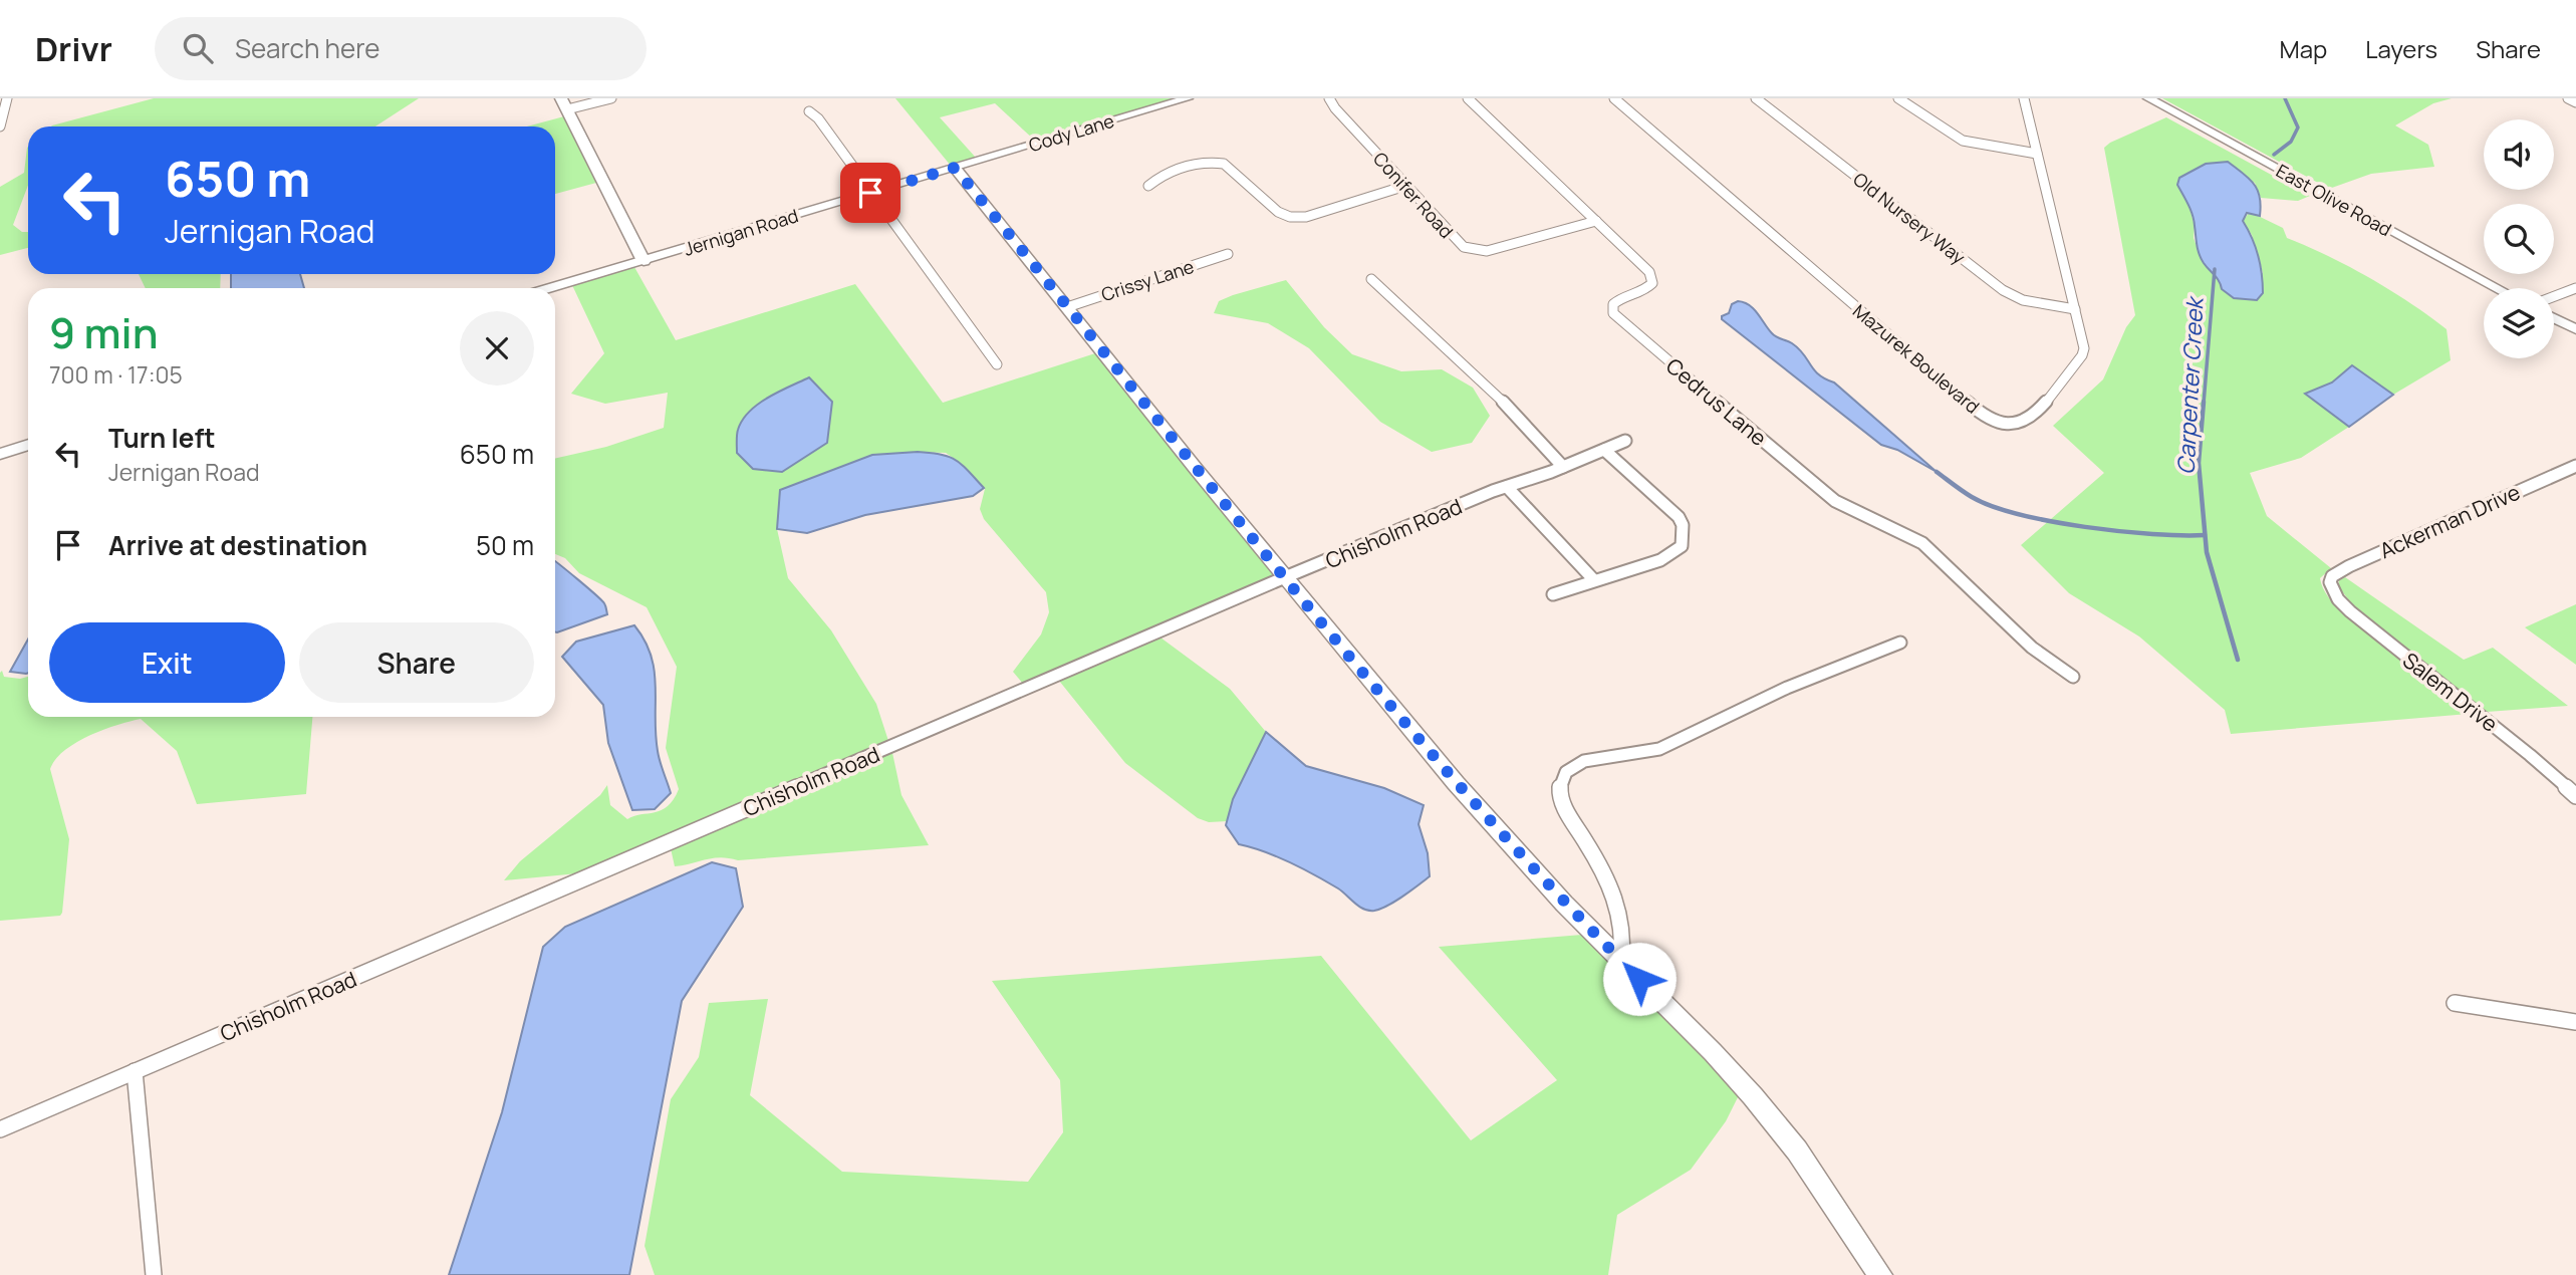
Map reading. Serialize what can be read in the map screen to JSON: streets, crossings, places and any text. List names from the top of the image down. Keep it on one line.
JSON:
{"streets":{"street":["Cody Lane","Conifer Road","East Olive Road","Old Nursery Way","Jernigan Road","Crissy Lane","Mazurek Boulevard","Cedrus Lane","Ackerman Drive","Chisholm Road","Salem Drive"]},"crossings":[["Cody Lane","Jernigan Road"],["Conifer Road","Cedrus Lane"],["Old Nursery Way","Mazurek Boulevard"],["Ackerman Drive","Salem Drive"]],"water":["Carpenter Creek"],"page":{"header":"Drivr","search":"Search here","nav":["Map","Layers","Share"],"turn":["650 m","Jernigan Road"],"heading":["9 min","700 m · 17:05"],"list":[{"name":"Turn left","note":"Jernigan Road","value":"650 m"},{"name":"Arrive at destination","value":"50 m"}],"buttons":["Exit","Share"]}}
